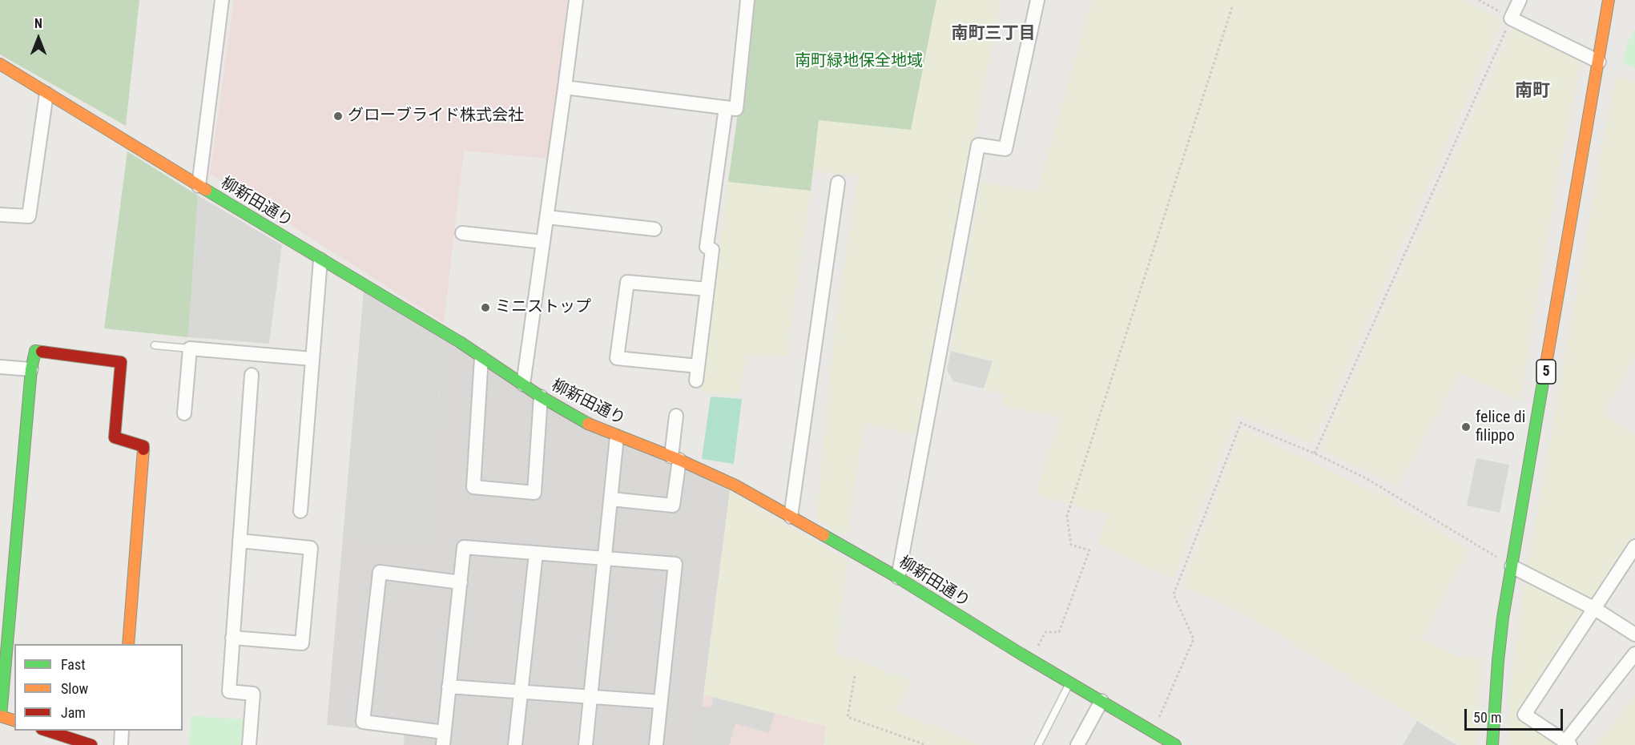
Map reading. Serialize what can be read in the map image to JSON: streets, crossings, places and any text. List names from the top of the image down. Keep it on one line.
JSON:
{"streets":{"street":["柳新田通り","5"]},"districts":["南町三丁目","南町"],"parks":["南町緑地保全地域"],"places":["グローブライド株式会社","ミニストップ","felice di filippo"],"legend":["Fast","Slow","Jam"],"scale_bar":"50 m","north":"top"}
